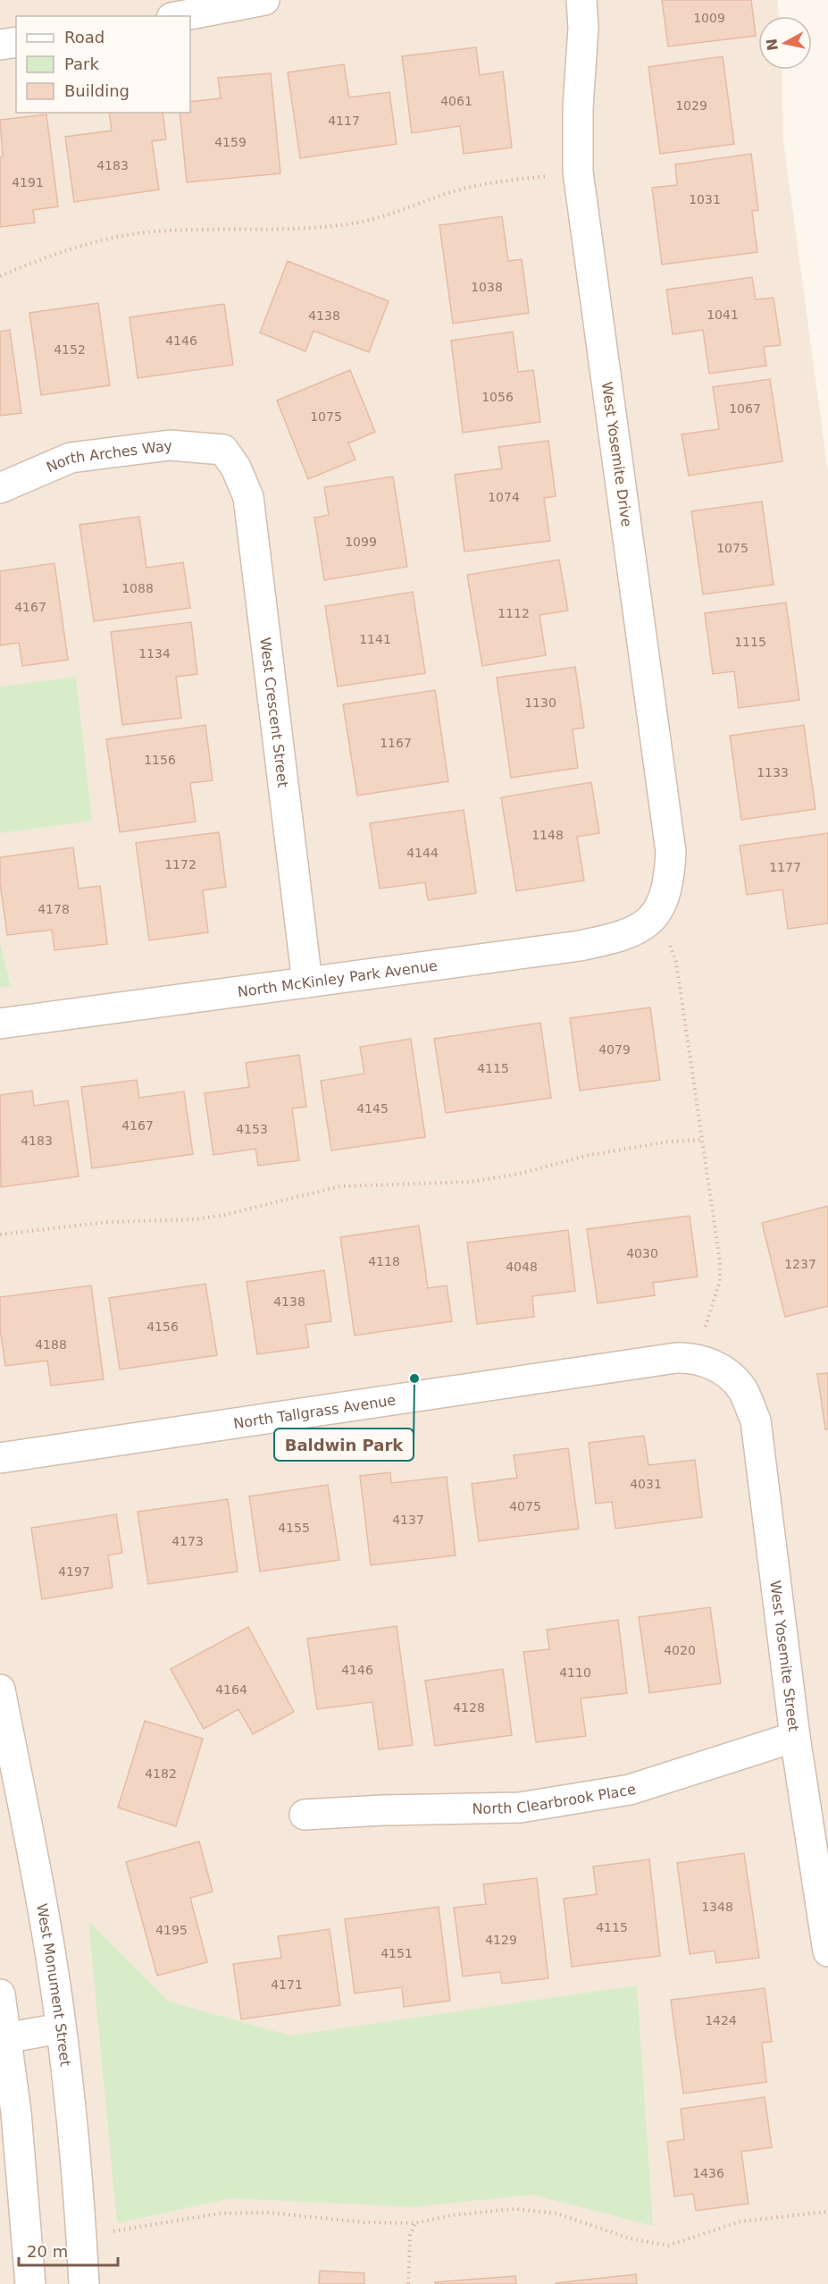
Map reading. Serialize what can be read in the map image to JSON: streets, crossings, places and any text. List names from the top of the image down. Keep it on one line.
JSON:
{"streets":{"street":["West Yosemite Drive","North Arches Way","West Crescent Street","North McKinley Park Avenue","North Tallgrass Avenue","West Yosemite Street","North Clearbrook Place","West Monument Street"]},"crossings":[["West Yosemite Drive","North McKinley Park Avenue"],["North Arches Way","West Crescent Street"],["West Crescent Street","North McKinley Park Avenue"],["North Tallgrass Avenue","West Yosemite Street"],["West Yosemite Street","North Clearbrook Place"]],"places":["Baldwin Park"],"house_numbers":["1009","4061","1029","4117","4159","4183","4191","1031","1038","1041","4138","4146","4152","1056","1067","1075","1074","1099","1075","1088","4167","1112","1141","1115","1134","1130","1167","1156","1133","1148","4144","1172","1177","4178","4079","4115","4145","4167","4153","4183","4030","4118","1237","4048","4138","4156","4188","4031","4075","4137","4155","4173","4197","4020","4146","4110","4164","4128","4182","1348","4115","4195","4129","4151","4171","1424","1436"],"legend":["Road","Park","Building"],"scale_bar":"20 m","north":"left"}
